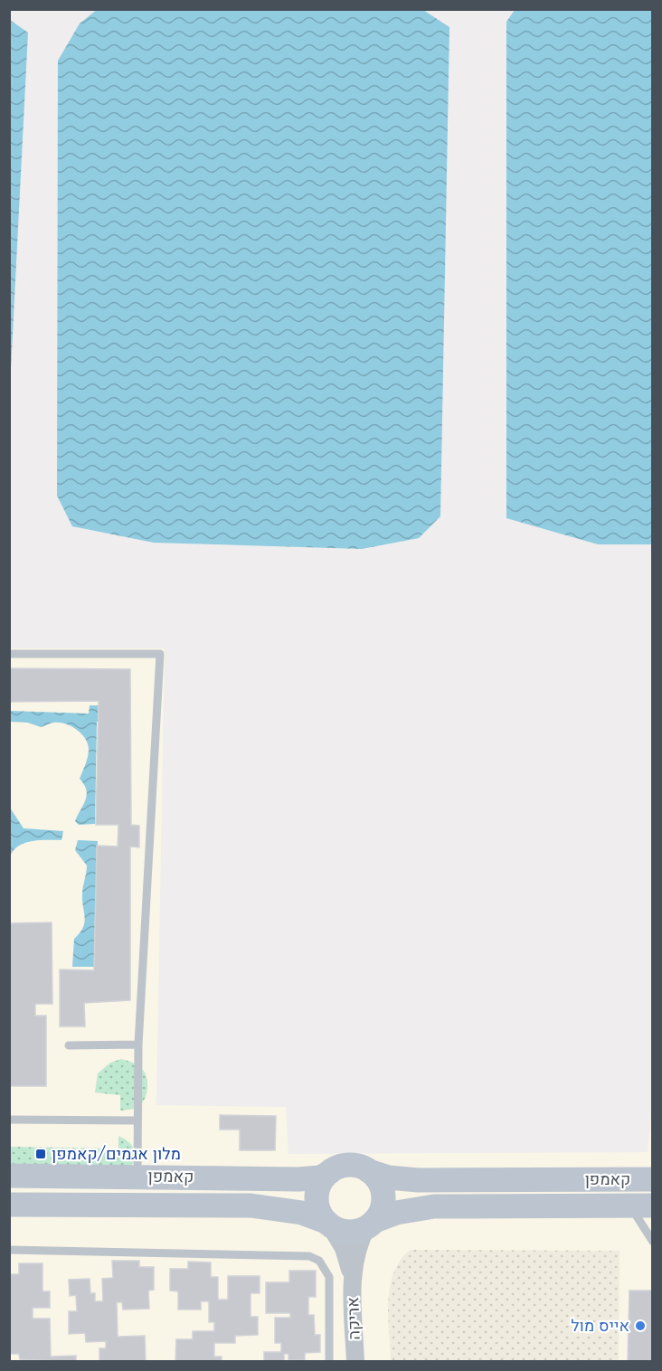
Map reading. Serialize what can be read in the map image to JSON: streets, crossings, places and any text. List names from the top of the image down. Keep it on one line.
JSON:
{"streets":{"street":["קאמפן","אריקה"]},"crossings":[["קאמפן","אריקה"]],"places":{"transit":["מלון אגמים/קאמפן"],"other":["אייס מול"]}}
